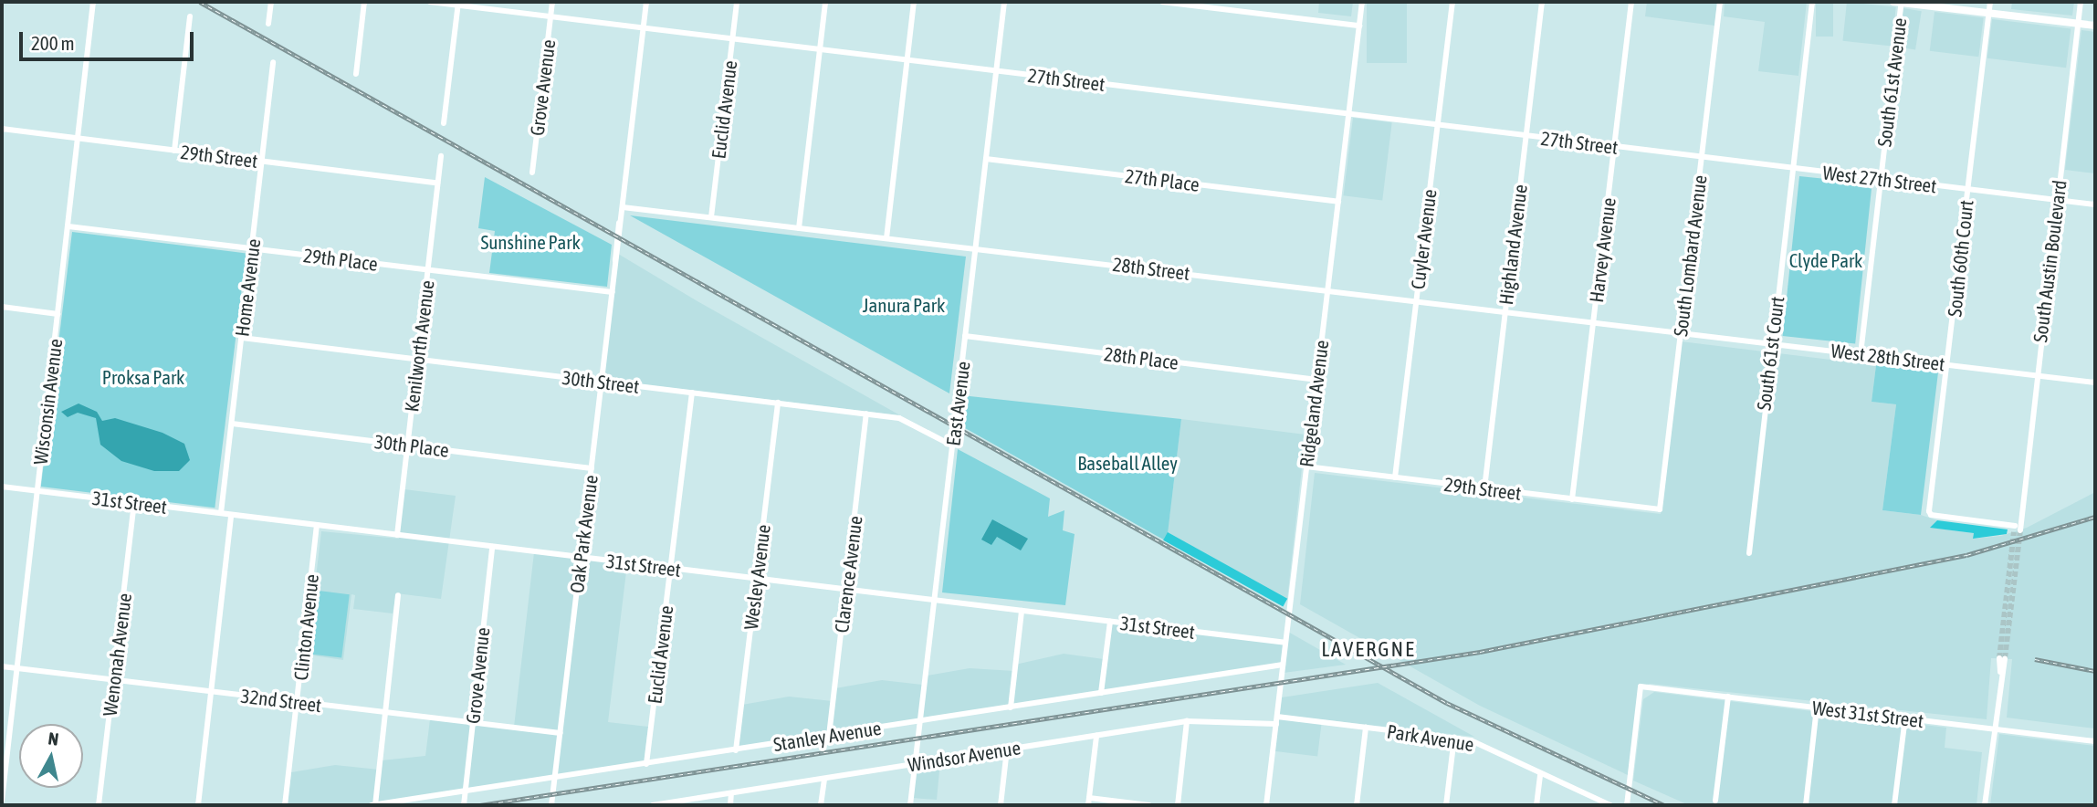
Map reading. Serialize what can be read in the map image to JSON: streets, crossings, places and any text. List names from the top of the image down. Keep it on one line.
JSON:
{"streets":{"street":["27th Street","South 61st Avenue","Grove Avenue","Euclid Avenue","29th Street","West 27th Street","27th Place","Cuyler Avenue","Highland Avenue","Harvey Avenue","South Lombard Avenue","South 60th Court","29th Place","South Austin Boulevard","28th Street","Home Avenue","Kenilworth Avenue","South 61st Court","West 28th Street","28th Place","30th Street","Wisconsin Avenue","East Avenue","Ridgeland Avenue","30th Place","31st Street","Oak Park Avenue","Clarence Avenue","Wesley Avenue","Clinton Avenue","Wenonah Avenue","32nd Street","West 31st Street","Stanley Avenue","Park Avenue","Windsor Avenue"]},"crossings":[["27th Street","Grove Avenue"],["27th Street","Euclid Avenue"],["27th Street","West 27th Street"],["27th Street","Cuyler Avenue"],["27th Street","Highland Avenue"],["27th Street","Harvey Avenue"],["27th Street","South Lombard Avenue"],["27th Street","East Avenue"],["27th Street","Ridgeland Avenue"],["27th Street","Oak Park Avenue"],["South 61st Avenue","West 27th Street"],["South 61st Avenue","West 28th Street"],["Grove Avenue","31st Street"],["Grove Avenue","32nd Street"],["Grove Avenue","Stanley Avenue"],["Euclid Avenue","28th Street"],["Euclid Avenue","30th Street"],["Euclid Avenue","31st Street"],["Euclid Avenue","Stanley Avenue"],["29th Street","Cuyler Avenue"],["29th Street","Highland Avenue"],["29th Street","Harvey Avenue"],["29th Street","South Lombard Avenue"],["29th Street","Home Avenue"],["29th Street","Kenilworth Avenue"],["29th Street","Wisconsin Avenue"],["29th Street","Ridgeland Avenue"],["West 27th Street","South Lombard Avenue"],["West 27th Street","South 60th Court"],["West 27th Street","South Austin Boulevard"],["West 27th Street","South 61st Court"],["27th Place","East Avenue"],["27th Place","Ridgeland Avenue"],["Cuyler Avenue","28th Street"],["Highland Avenue","28th Street"],["Harvey Avenue","28th Street"],["South Lombard Avenue","28th Street"],["South Lombard Avenue","West 28th Street"],["South 60th Court","South Austin Boulevard"],["South 60th Court","West 28th Street"],["29th Place","Home Avenue"],["29th Place","Kenilworth Avenue"],["29th Place","Wisconsin Avenue"],["29th Place","Oak Park Avenue"],["South Austin Boulevard","West 28th Street"],["28th Street","West 28th Street"],["28th Street","East Avenue"],["28th Street","Ridgeland Avenue"],["28th Street","Oak Park Avenue"],["Home Avenue","30th Street"],["Home Avenue","30th Place"],["Home Avenue","31st Street"],["Kenilworth Avenue","30th Street"],["Kenilworth Avenue","30th Place"],["Kenilworth Avenue","31st Street"],["South 61st Court","West 28th Street"],["28th Place","East Avenue"],["28th Place","Ridgeland Avenue"],["30th Street","East Avenue"],["30th Street","Oak Park Avenue"],["30th Street","Clarence Avenue"],["30th Street","Wesley Avenue"],["Wisconsin Avenue","31st Street"],["Wisconsin Avenue","32nd Street"],["East Avenue","31st Street"],["East Avenue","Stanley Avenue"],["East Avenue","Windsor Avenue"],["Ridgeland Avenue","31st Street"],["Ridgeland Avenue","Stanley Avenue"],["Ridgeland Avenue","Park Avenue"],["Ridgeland Avenue","Windsor Avenue"],["30th Place","Oak Park Avenue"],["31st Street","Oak Park Avenue"],["31st Street","Clarence Avenue"],["31st Street","Wesley Avenue"],["31st Street","Clinton Avenue"],["31st Street","Wenonah Avenue"],["Oak Park Avenue","32nd Street"],["Oak Park Avenue","Stanley Avenue"],["Clarence Avenue","Stanley Avenue"],["Wesley Avenue","Stanley Avenue"],["Clinton Avenue","32nd Street"],["Wenonah Avenue","32nd Street"]],"districts":["LAVERGNE"],"parks":["Sunshine Park","Clyde Park","Janura Park","Proksa Park","Baseball Alley"],"scale_bar":"200 m","north":"top"}
